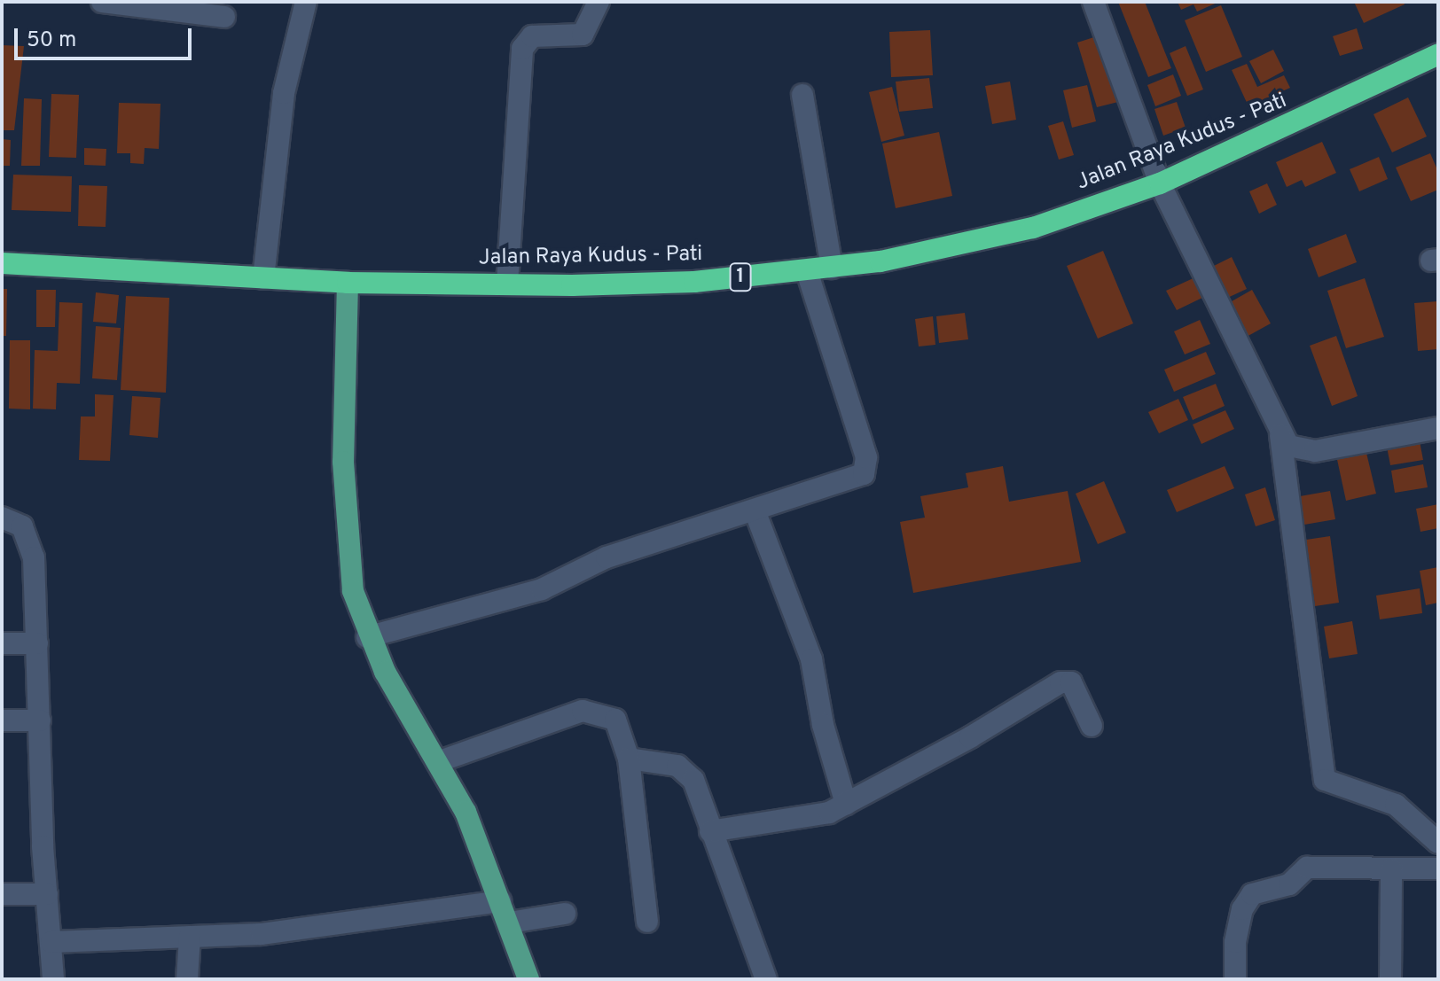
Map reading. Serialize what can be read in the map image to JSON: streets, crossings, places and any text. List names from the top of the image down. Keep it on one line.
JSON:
{"streets":{"highway":["Jalan Raya Kudus - Pati","1"]},"scale_bar":"50 m"}
